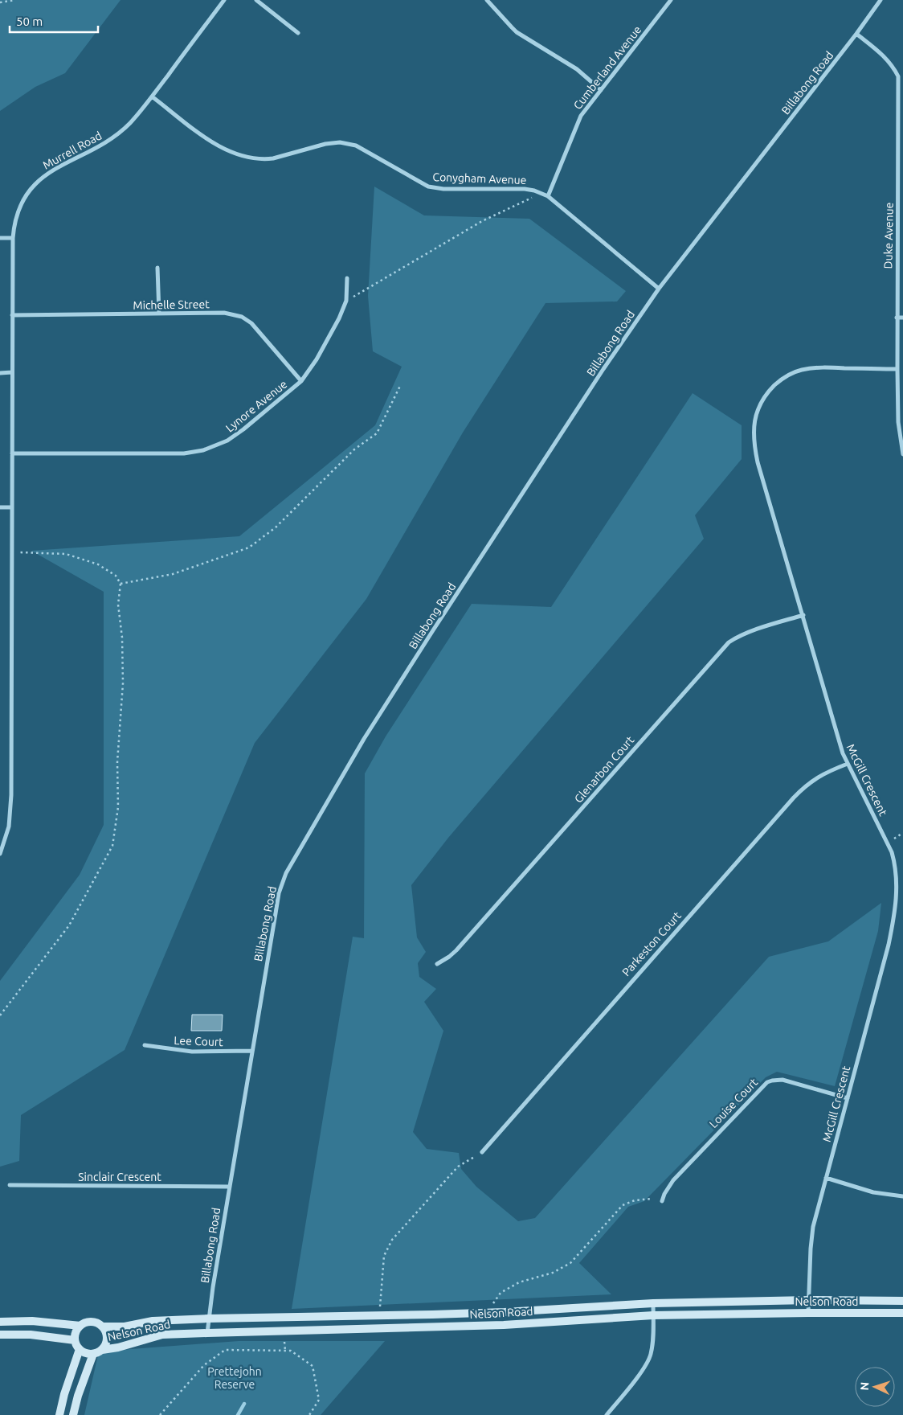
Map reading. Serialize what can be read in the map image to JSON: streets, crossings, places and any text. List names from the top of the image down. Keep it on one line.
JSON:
{"streets":{"main road":["Nelson Road"],"street":["Cumberland Avenue","Billabong Road","Murrell Road","Conygham Avenue","Duke Avenue","Michelle Street","Lynore Avenue","Glenarbon Court","McGill Crescent","Parkeston Court","Lee Court","Louise Court","Sinclair Crescent"]},"crossings":[["Cumberland Avenue","Conygham Avenue"],["Billabong Road","Conygham Avenue"],["Billabong Road","Duke Avenue"],["Billabong Road","Lee Court"],["Billabong Road","Sinclair Crescent"],["Billabong Road","Nelson Road"],["Murrell Road","Conygham Avenue"],["Murrell Road","Michelle Street"],["Murrell Road","Lynore Avenue"],["Duke Avenue","McGill Crescent"],["Michelle Street","Lynore Avenue"],["Glenarbon Court","McGill Crescent"],["McGill Crescent","Parkeston Court"],["McGill Crescent","Louise Court"],["McGill Crescent","Nelson Road"]],"parks":["Prettejohn Reserve"],"scale_bar":"50 m","north":"left"}
